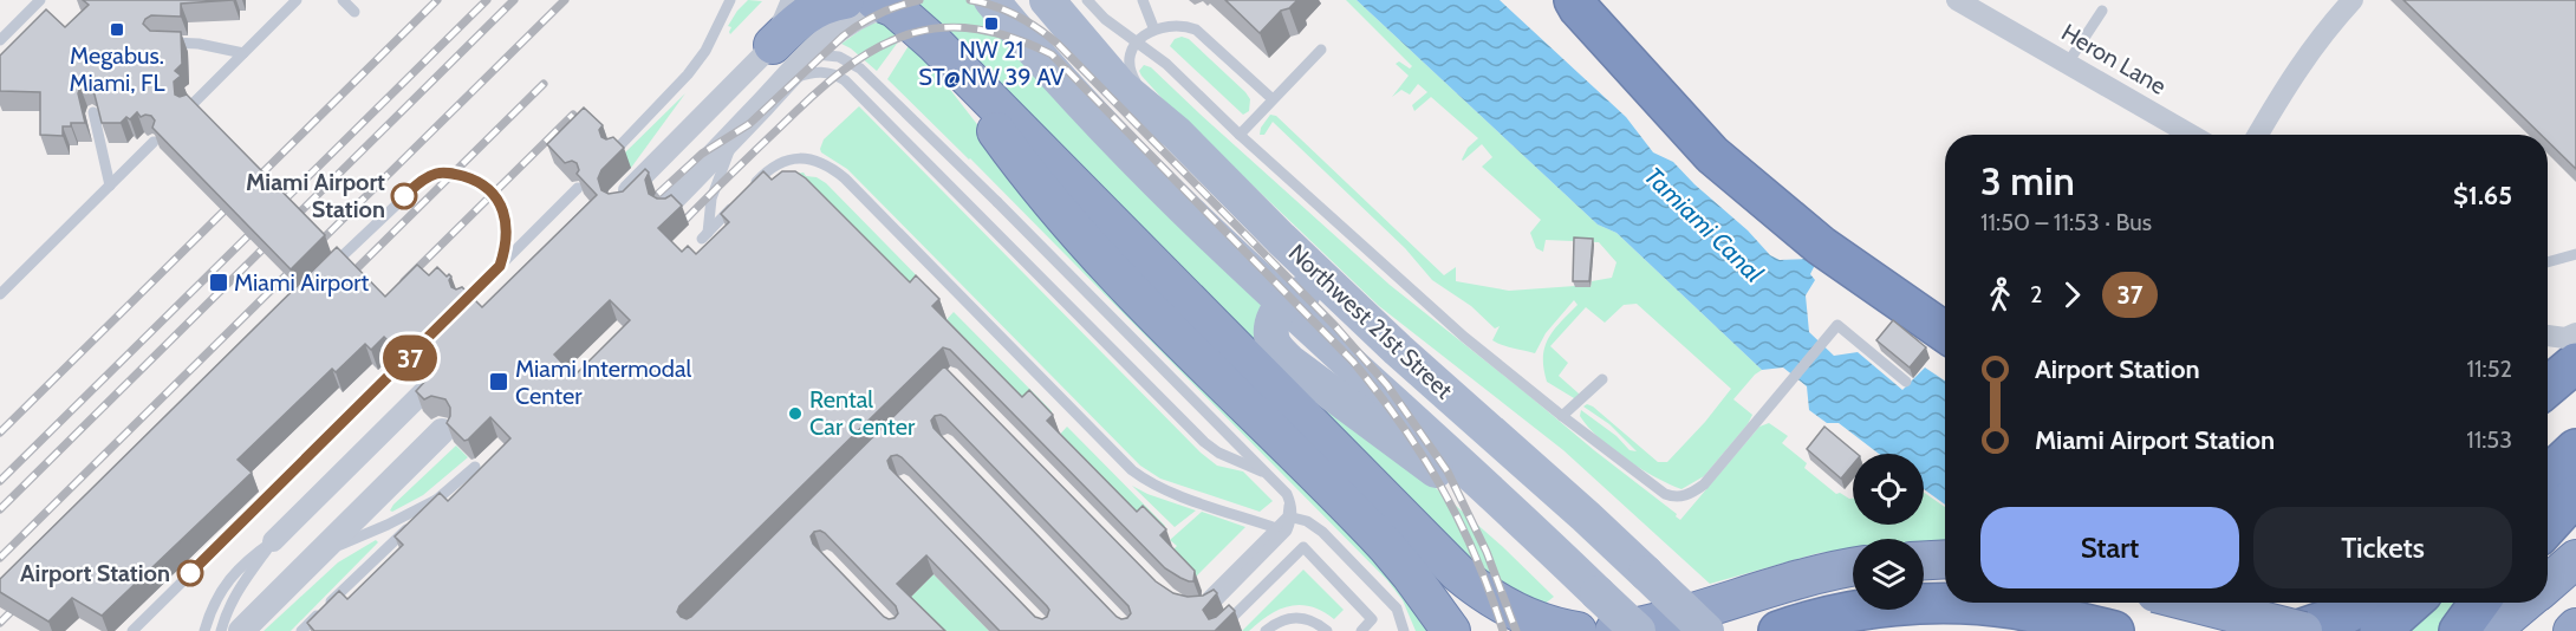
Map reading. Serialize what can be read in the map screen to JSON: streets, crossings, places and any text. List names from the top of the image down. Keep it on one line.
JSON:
{"streets":{"main road":["Northwest 21st Street"],"street":["Heron Lane"]},"water":["Tamiami Canal"],"places":{"transit":["NW 21 ST@NW 39 AV","Megabus. Miami, FL","Miami Airport","Miami Intermodal Center"],"other":["Miami Airport Station","Rental Car Center","Airport Station"]},"lines":["bus line 37"],"page":{"on_map":"37","heading":["3 min","11:50 – 11:53 · Bus","$1.65"],"legs":["2","37"],"list":[{"name":"Airport Station","value":"11:52"},{"name":"Miami Airport Station","value":"11:53"}],"buttons":["Start","Tickets"]}}
